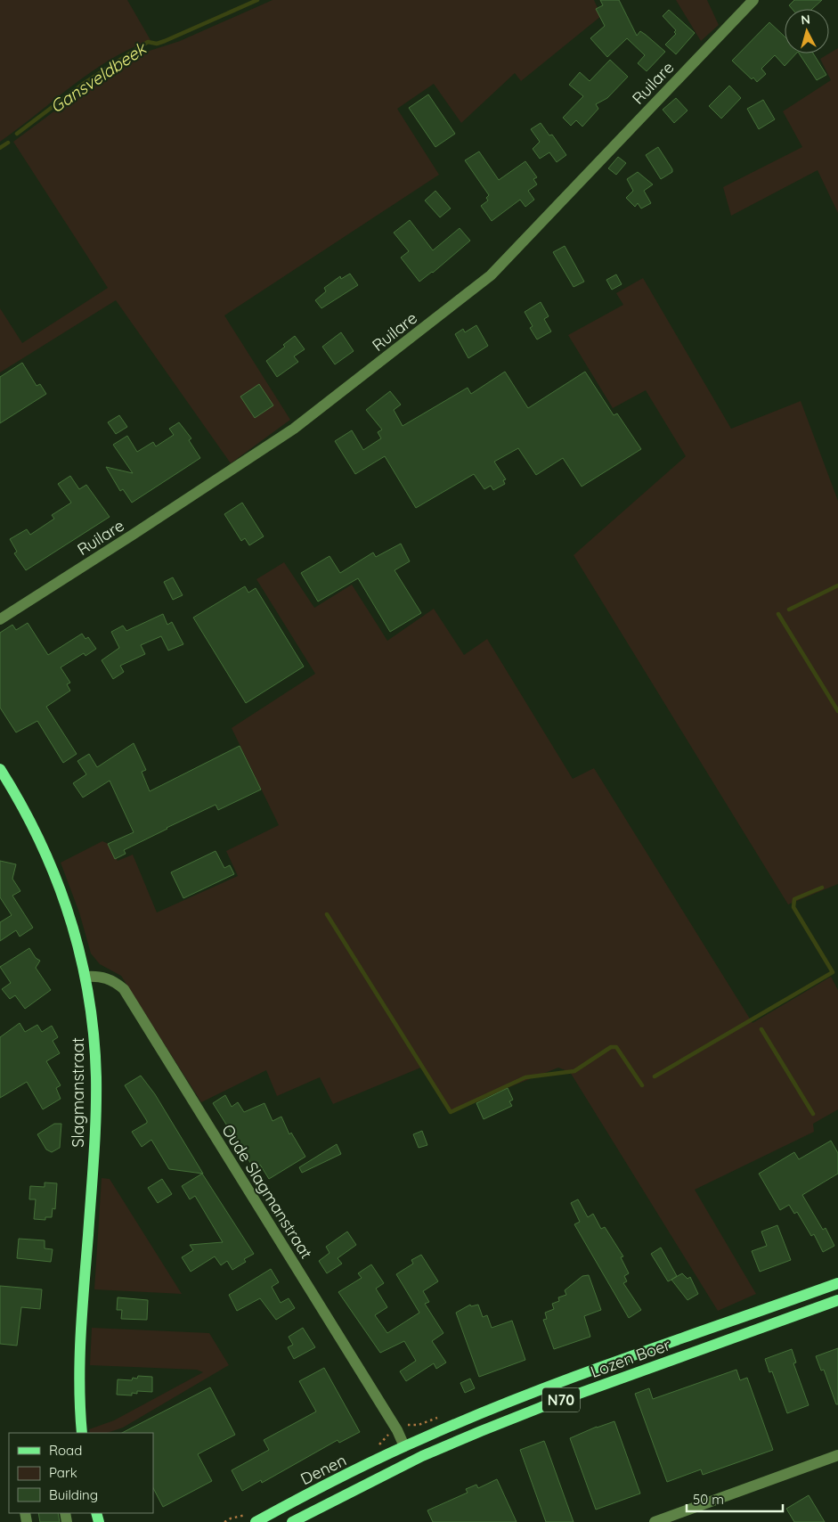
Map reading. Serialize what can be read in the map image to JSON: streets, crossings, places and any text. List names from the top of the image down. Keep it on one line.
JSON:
{"streets":{"main road":["Slagmanstraat","Lozen Boer","N70","Denen"],"street":["Ruilare","Oude Slagmanstraat"]},"crossings":[["Slagmanstraat","Oude Slagmanstraat"],["Oude Slagmanstraat","Lozen Boer"],["Oude Slagmanstraat","Denen"],["Lozen Boer","Denen"]],"water":["Gansveldbeek"],"legend":["Road","Park","Building"],"scale_bar":"50 m","north":"top"}
